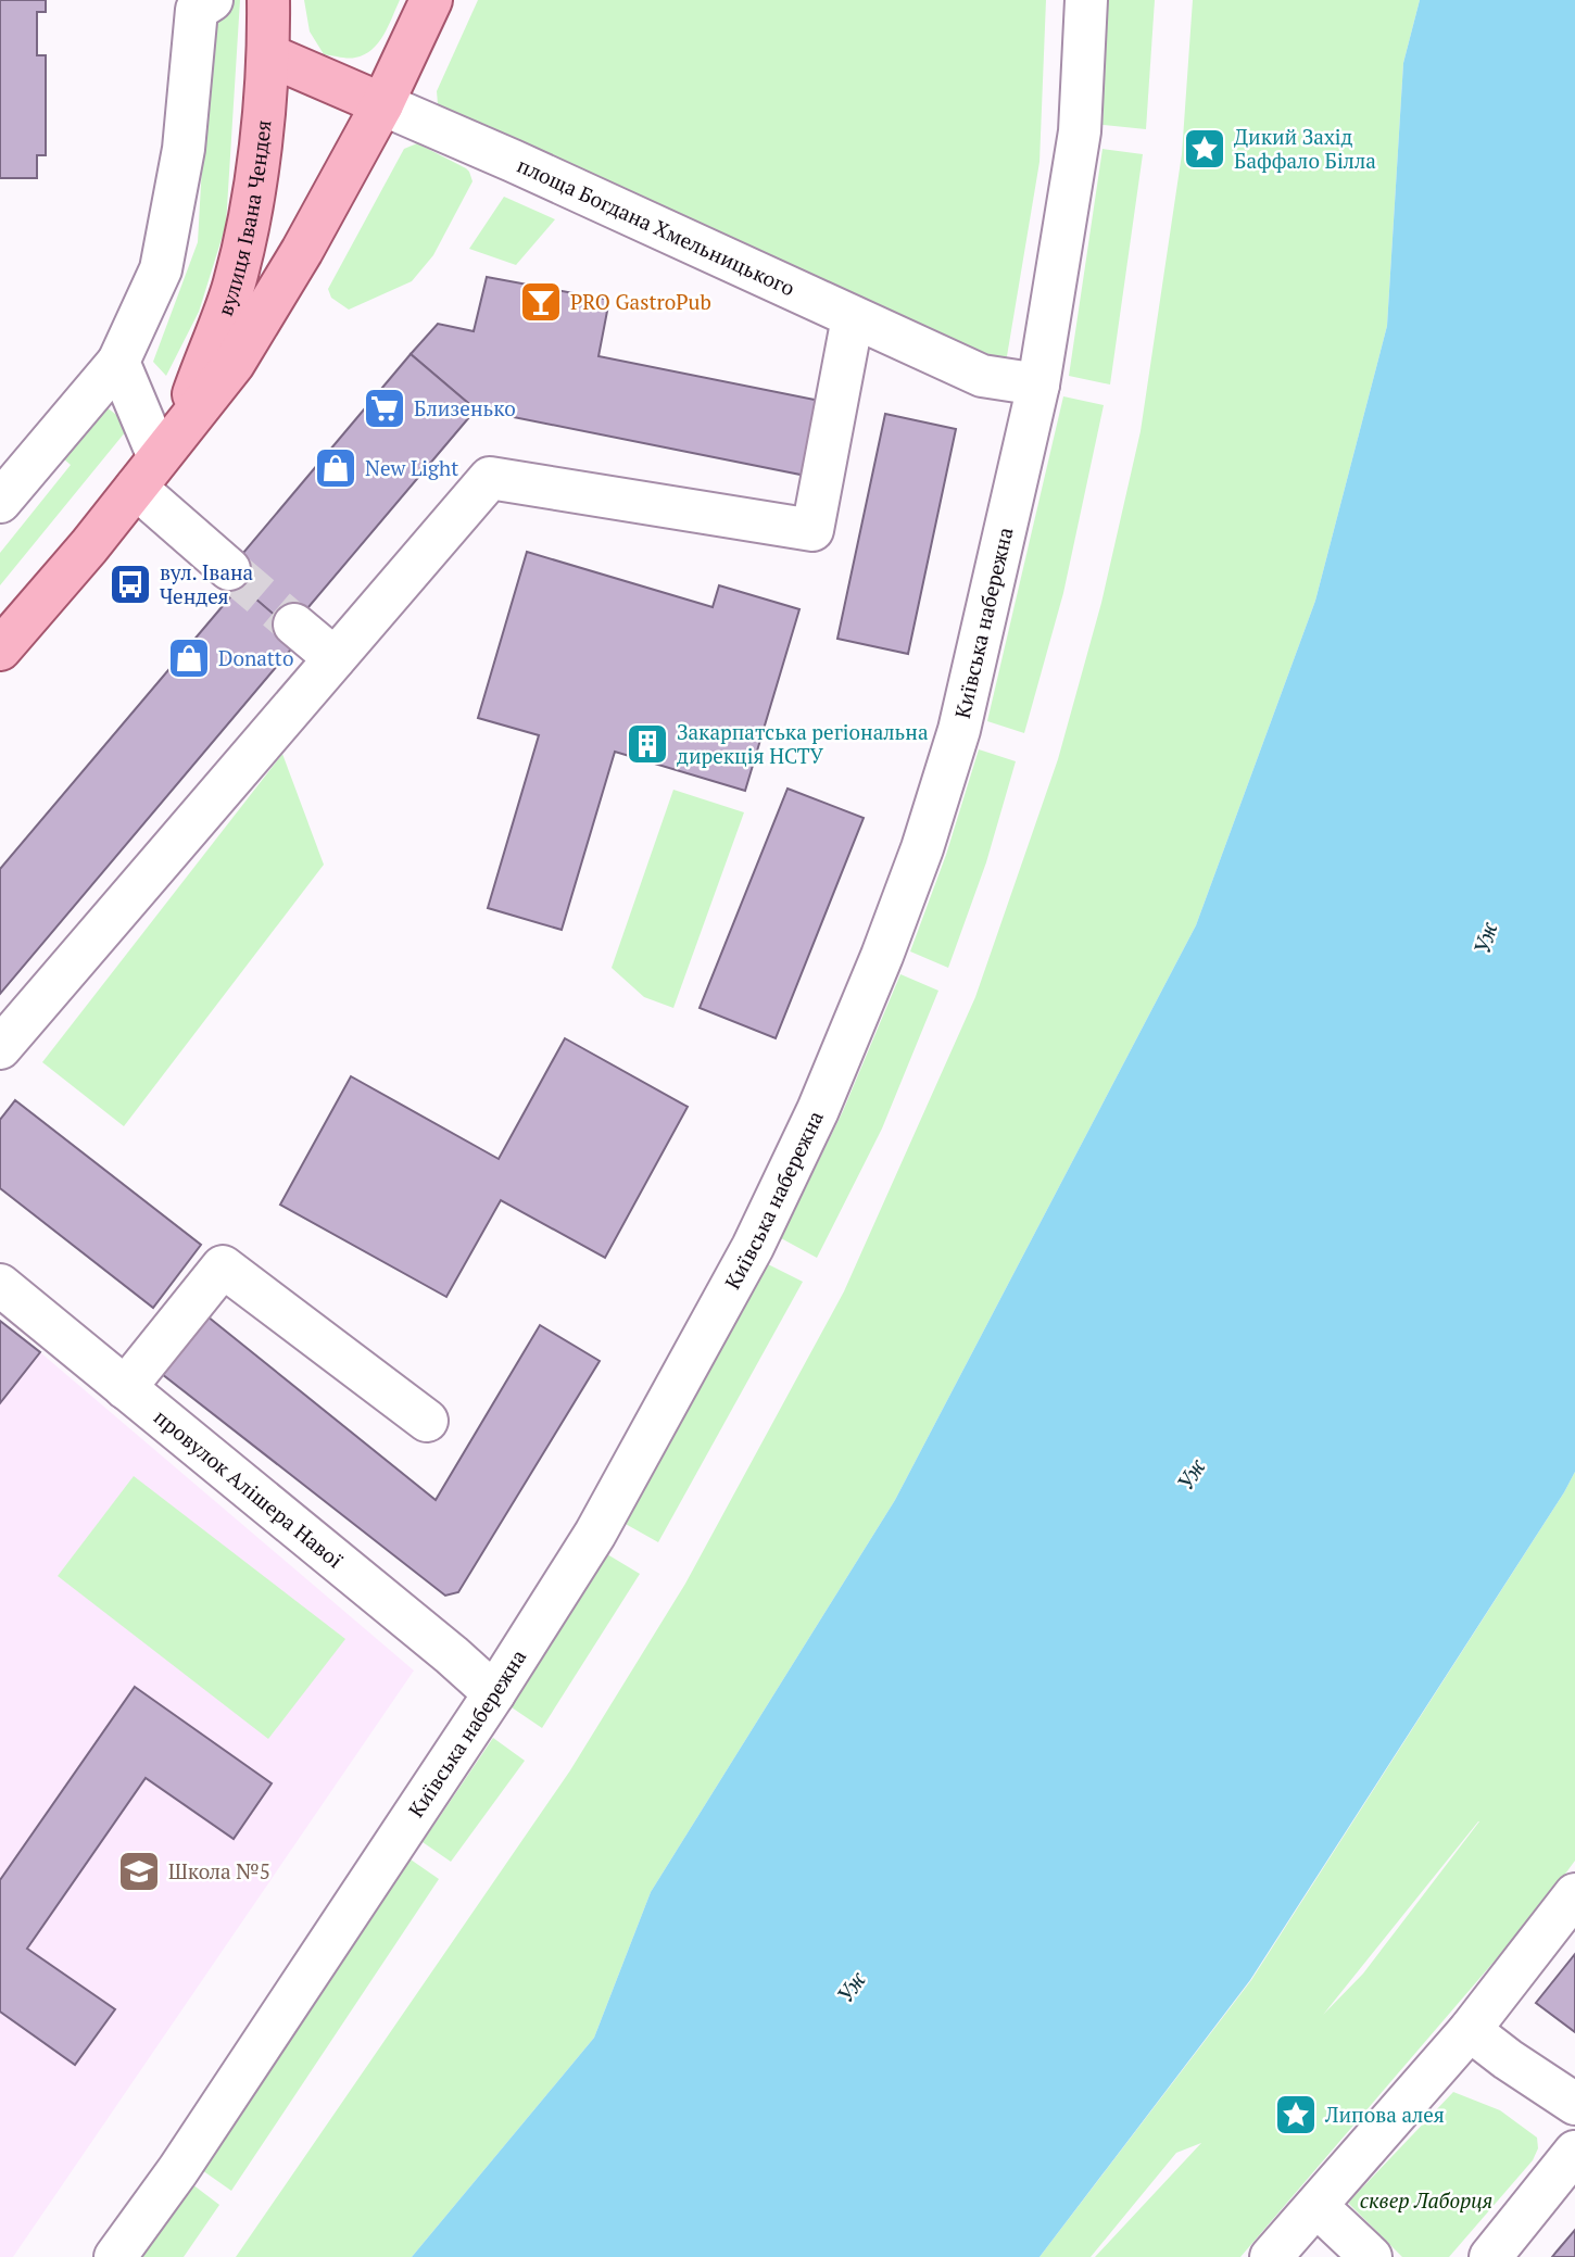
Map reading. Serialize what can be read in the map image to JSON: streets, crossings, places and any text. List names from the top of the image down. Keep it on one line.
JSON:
{"streets":{"main road":["вулиця Івана Чендея"],"street":["площа Богдана Хмельницького","Київська набережна","провулок Алішера Навої"]},"crossings":[["вулиця Івана Чендея","площа Богдана Хмельницького"],["площа Богдана Хмельницького","Київська набережна"],["Київська набережна","провулок Алішера Навої"]],"water":["Уж"],"parks":["сквер Лаборця"],"places":{"place":["Дикий Захід Баффало Білла","Липова алея"],"bar":["PRO GastroPub"],"supermarket":["Близенько"],"shop":["New Light","Donatto"],"bus stop":["вул. Івана Чендея"],"building":["Закарпатська регіональна дирекція НСТУ"],"school or university":["Школа №5"]}}
